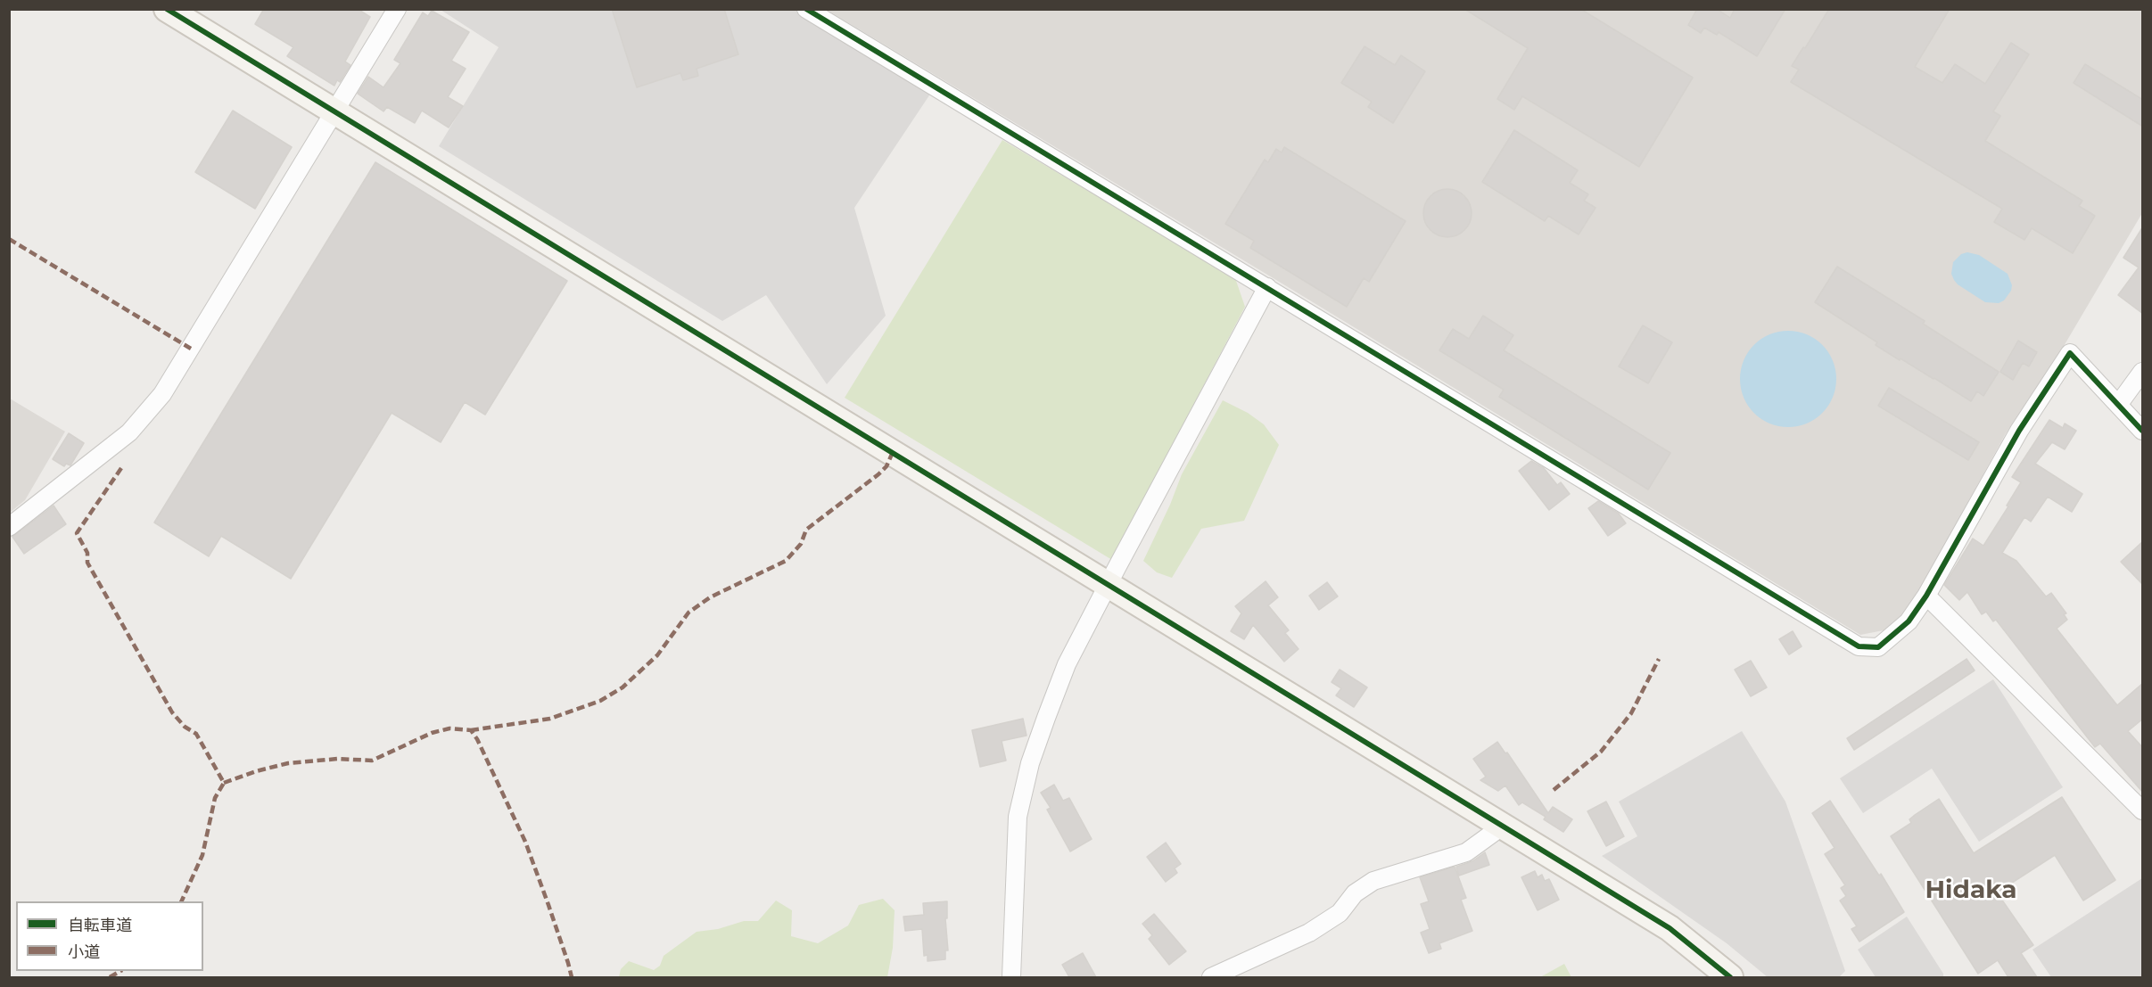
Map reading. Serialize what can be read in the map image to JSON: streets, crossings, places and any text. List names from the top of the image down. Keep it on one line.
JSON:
{"districts":["Hidaka"],"legend":["自転車道","小道"]}
